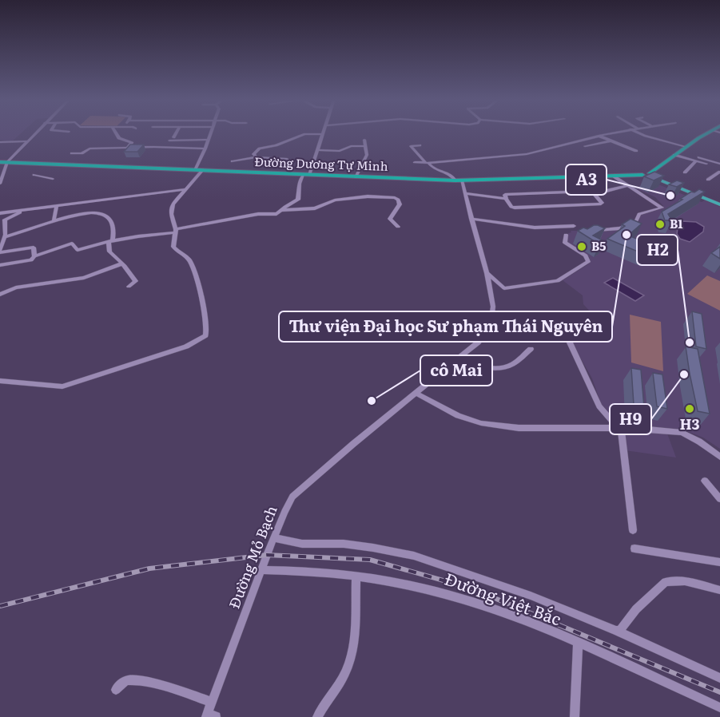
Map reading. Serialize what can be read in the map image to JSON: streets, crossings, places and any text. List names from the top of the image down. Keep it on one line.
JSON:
{"streets":{"highway":["Đường Dương Tự Minh"],"street":["Đường Mỏ Bạch","Đường Việt Bắc"]},"crossings":[["Đường Dương Tự Minh","Đường Mỏ Bạch"],["Đường Mỏ Bạch","Đường Việt Bắc"]],"places":["A3","B1","Thư viện Đại học Sư phạm Thái Nguyên","B5","H2","H9","cô Mai","H3"]}
